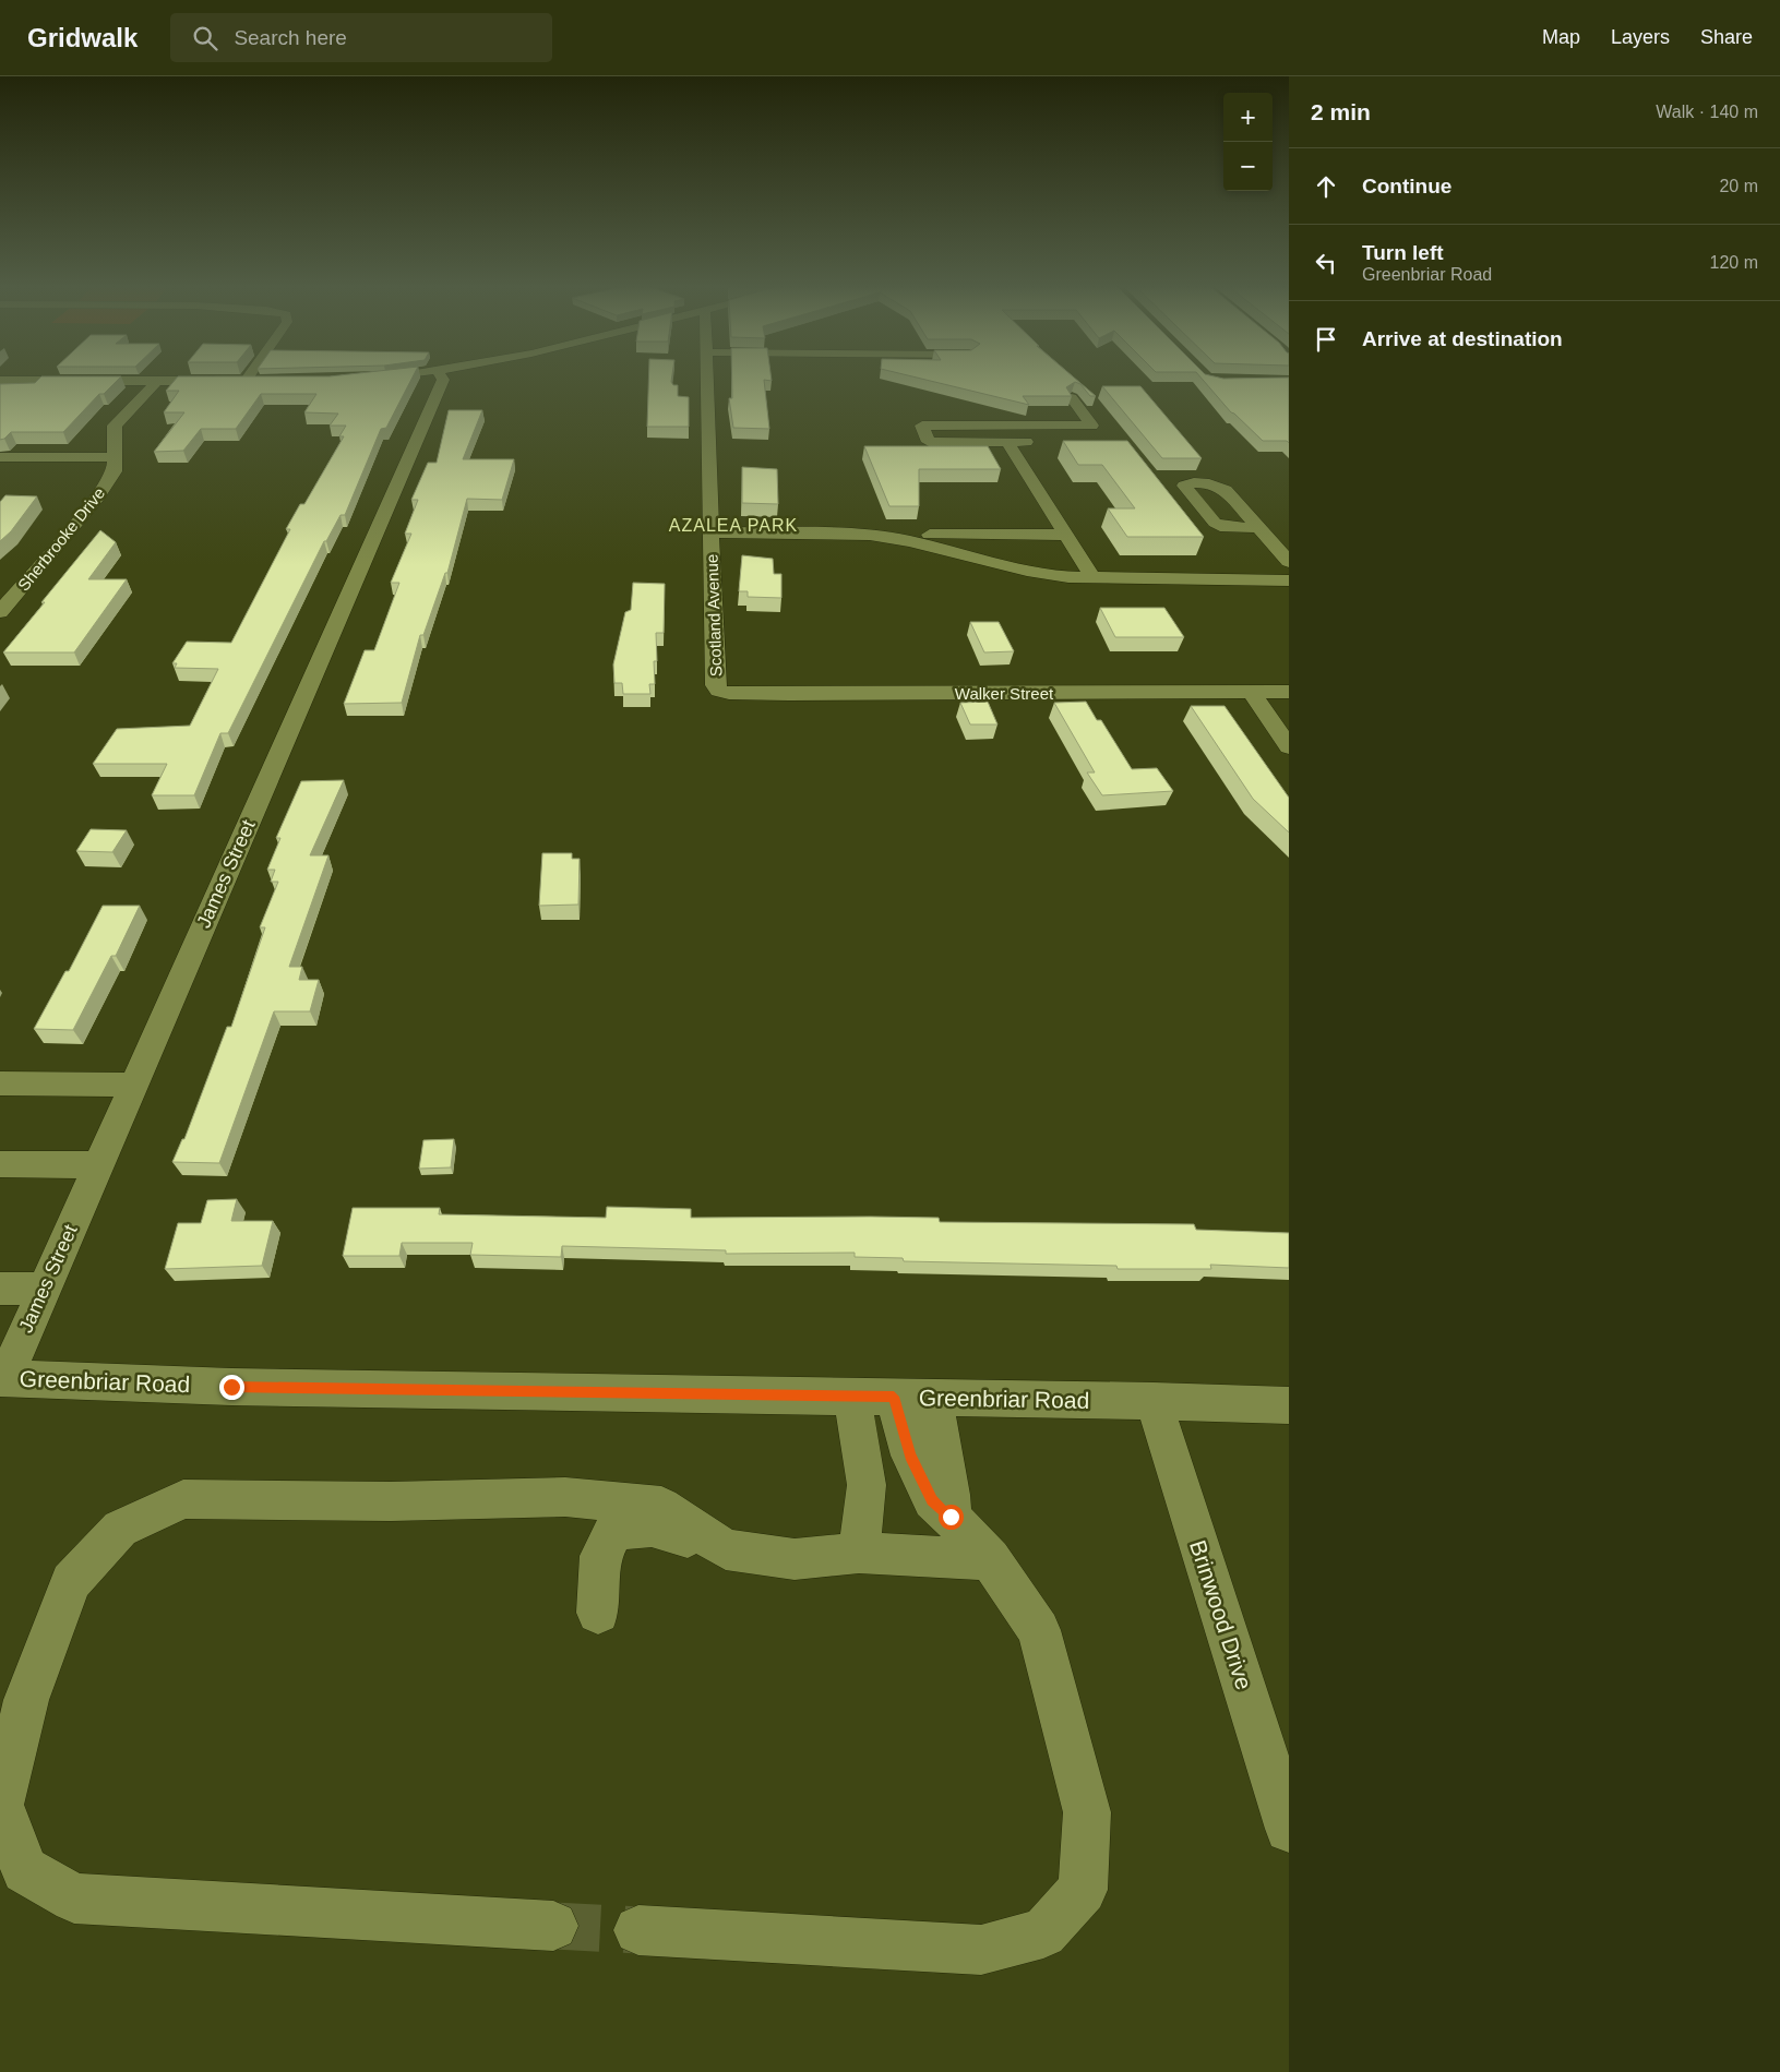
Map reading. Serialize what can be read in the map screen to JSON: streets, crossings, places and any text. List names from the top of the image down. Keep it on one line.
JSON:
{"streets":{"street":["Sherbrooke Drive","Scotland Avenue","Walker Street","James Street","Greenbriar Road","Brinwood Drive"]},"crossings":[["Scotland Avenue","Walker Street"],["James Street","Greenbriar Road"],["Greenbriar Road","Brinwood Drive"]],"districts":["AZALEA PARK"],"page":{"header":"Gridwalk","search":"Search here","nav":["Map","Layers","Share"],"heading":["2 min","Walk · 140 m"],"map_buttons":["+","−"],"list":[["Continue","20 m"],["Turn left","Greenbriar Road","120 m"],"Arrive at destination"]}}
